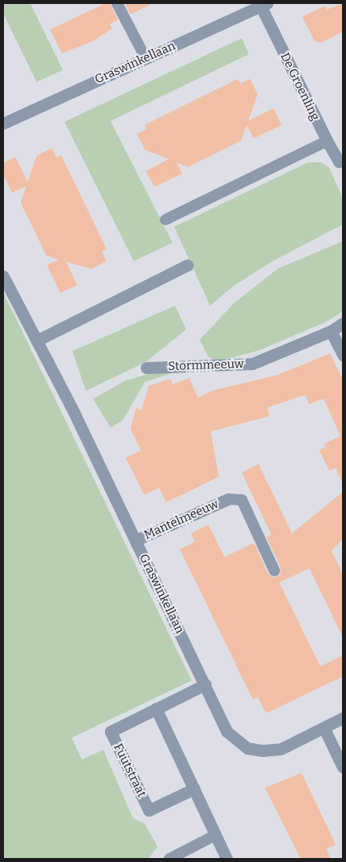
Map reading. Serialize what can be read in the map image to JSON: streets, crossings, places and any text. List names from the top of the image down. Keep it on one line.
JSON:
{"streets":{"street":["Graswinkellaan","De Groenling","Stormmeeuw","Mantelmeeuw","Fuutstraat"]},"crossings":[["Graswinkellaan","De Groenling"],["Graswinkellaan","Mantelmeeuw"],["Graswinkellaan","Fuutstraat"]]}
